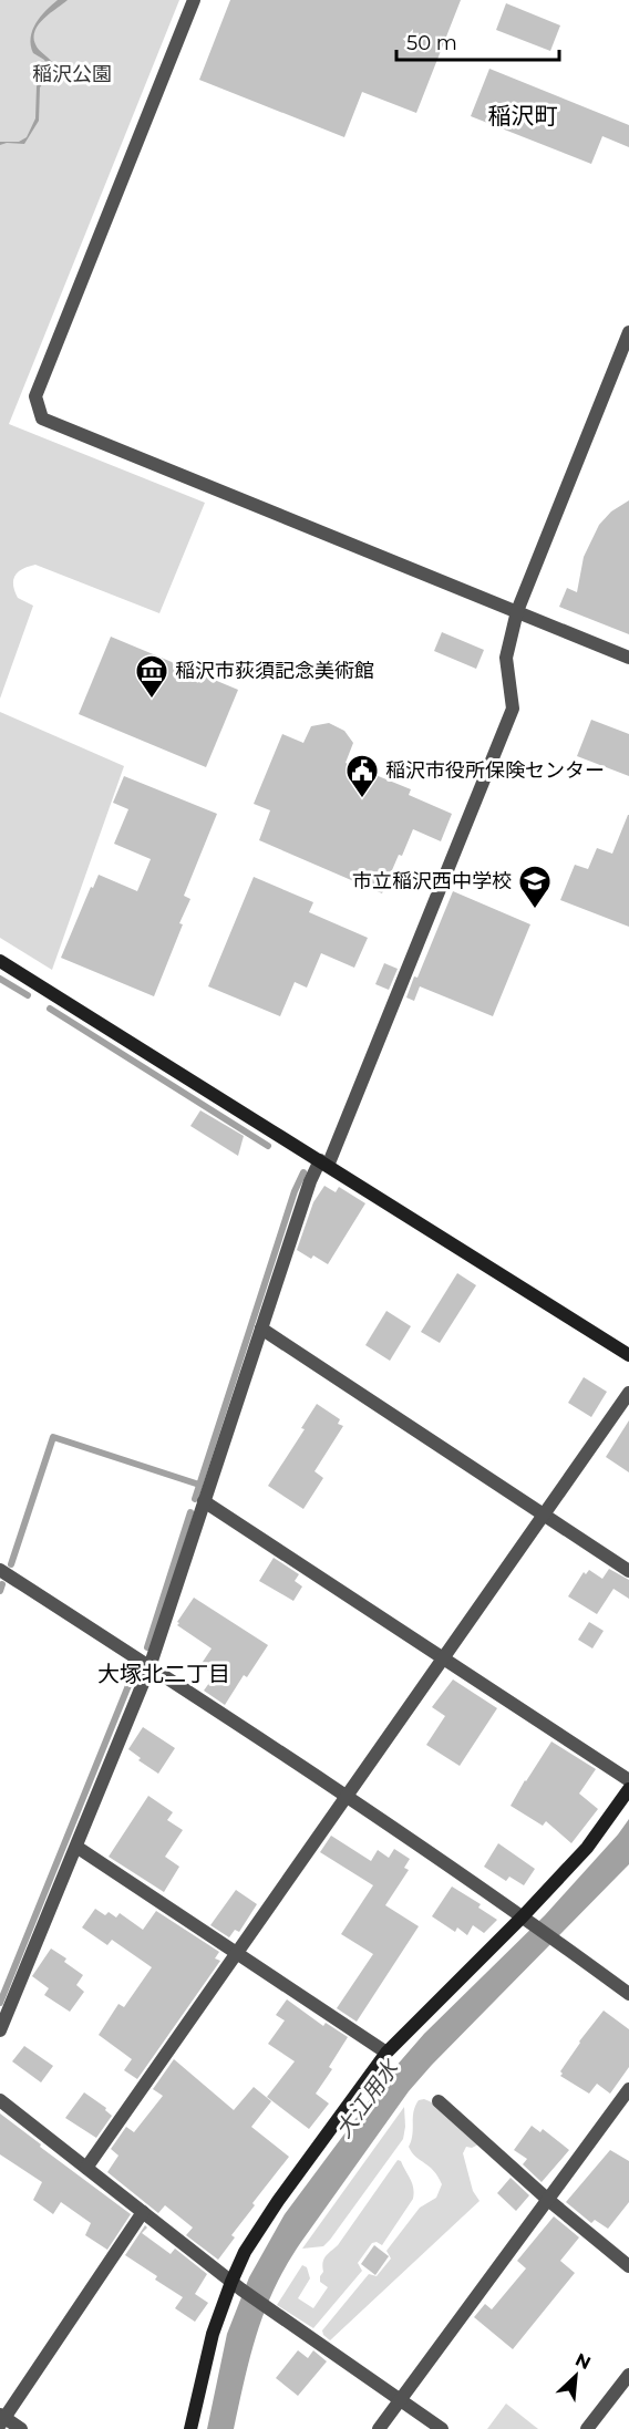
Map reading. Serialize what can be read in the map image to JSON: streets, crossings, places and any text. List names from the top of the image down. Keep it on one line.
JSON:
{"districts":["稲沢町","大塚北二丁目"],"water":["大江用水"],"parks":["稲沢公園"],"places":{"museum":["稲沢市荻須記念美術館"],"public building":["稲沢市役所保険センター"],"school or university":["市立稲沢西中学校"]},"scale_bar":"50 m","north":"top right"}
